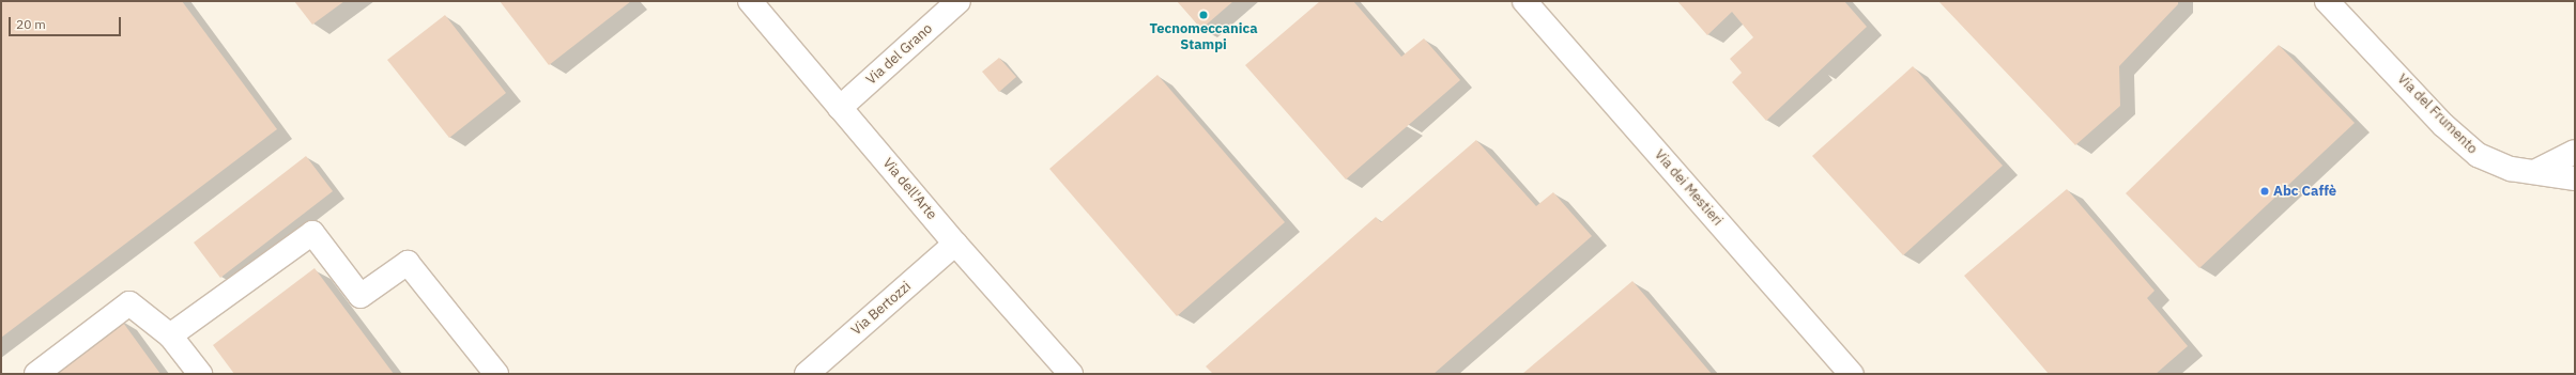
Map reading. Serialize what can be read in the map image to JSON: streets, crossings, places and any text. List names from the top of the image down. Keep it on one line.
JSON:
{"streets":{"street":["Via del Grano","Via del Frumento","Via dei Mestieri","Via dell'Arte","Via Bertozzi"]},"crossings":[["Via del Grano","Via dell'Arte"],["Via dell'Arte","Via Bertozzi"]],"places":["Tecnomeccanica Stampi","Abc Caffè"],"scale_bar":"20 m"}
